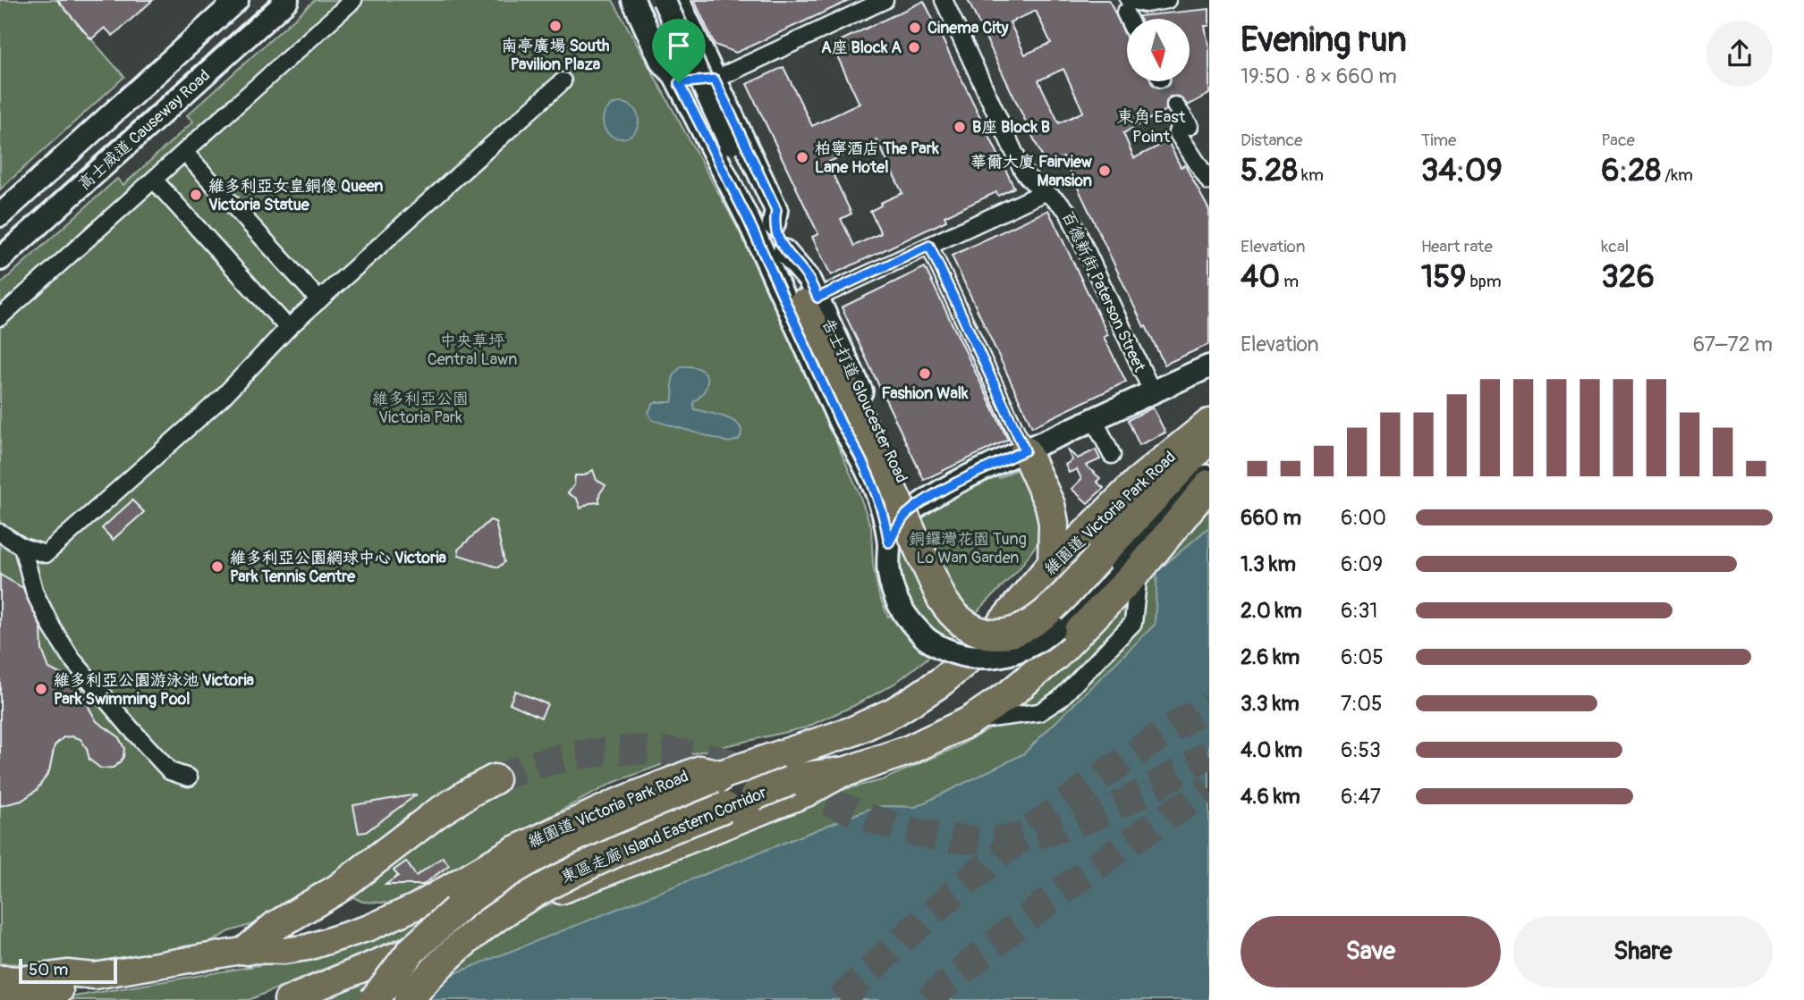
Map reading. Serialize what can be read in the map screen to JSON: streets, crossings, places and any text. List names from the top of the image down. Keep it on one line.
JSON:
{"streets":{"highway":["維園道 Victoria Park Road","東區走廊 Island Eastern Corridor"],"main road":["高士威道 Causeway Road","告士打道 Gloucester Road"],"street":["百德新街 Paterson Street"]},"crossings":[["維園道 Victoria Park Road","東區走廊 Island Eastern Corridor"]],"districts":["東角 East Point"],"parks":["中央草坪 Central Lawn","維多利亞公園 Victoria Park","銅鑼灣花園 Tung Lo Wan Garden"],"places":["南亭廣場 South Pavilion Plaza","Cinema City","A座 Block A","B座 Block B","柏寧酒店 The Park Lane Hotel","華爾大廈 Fairview Mansion","維多利亞女皇銅像 Queen Victoria Statue","Fashion Walk","維多利亞公園網球中心 Victoria Park Tennis Centre","維多利亞公園游泳池 Victoria Park Swimming Pool"],"scale_bar":"50 m","north":"bottom","page":{"heading":["Evening run","19:50 · 8 × 660 m"],"stats":[["Distance","5.28 km"],["Time","34:09"],["Pace","6:28 /km"],["Elevation","40 m"],["Heart rate","159 bpm"],["kcal","326"]],"chart":["Elevation","67–72 m"],"list":[{"name":"660 m","note":"6:00"},{"name":"1.3 km","note":"6:09"},{"name":"2.0 km","note":"6:31"},{"name":"2.6 km","note":"6:05"},{"name":"3.3 km","note":"7:05"},{"name":"4.0 km","note":"6:53"},{"name":"4.6 km","note":"6:47"}],"buttons":["Save","Share"],"scale":"50 m"}}
